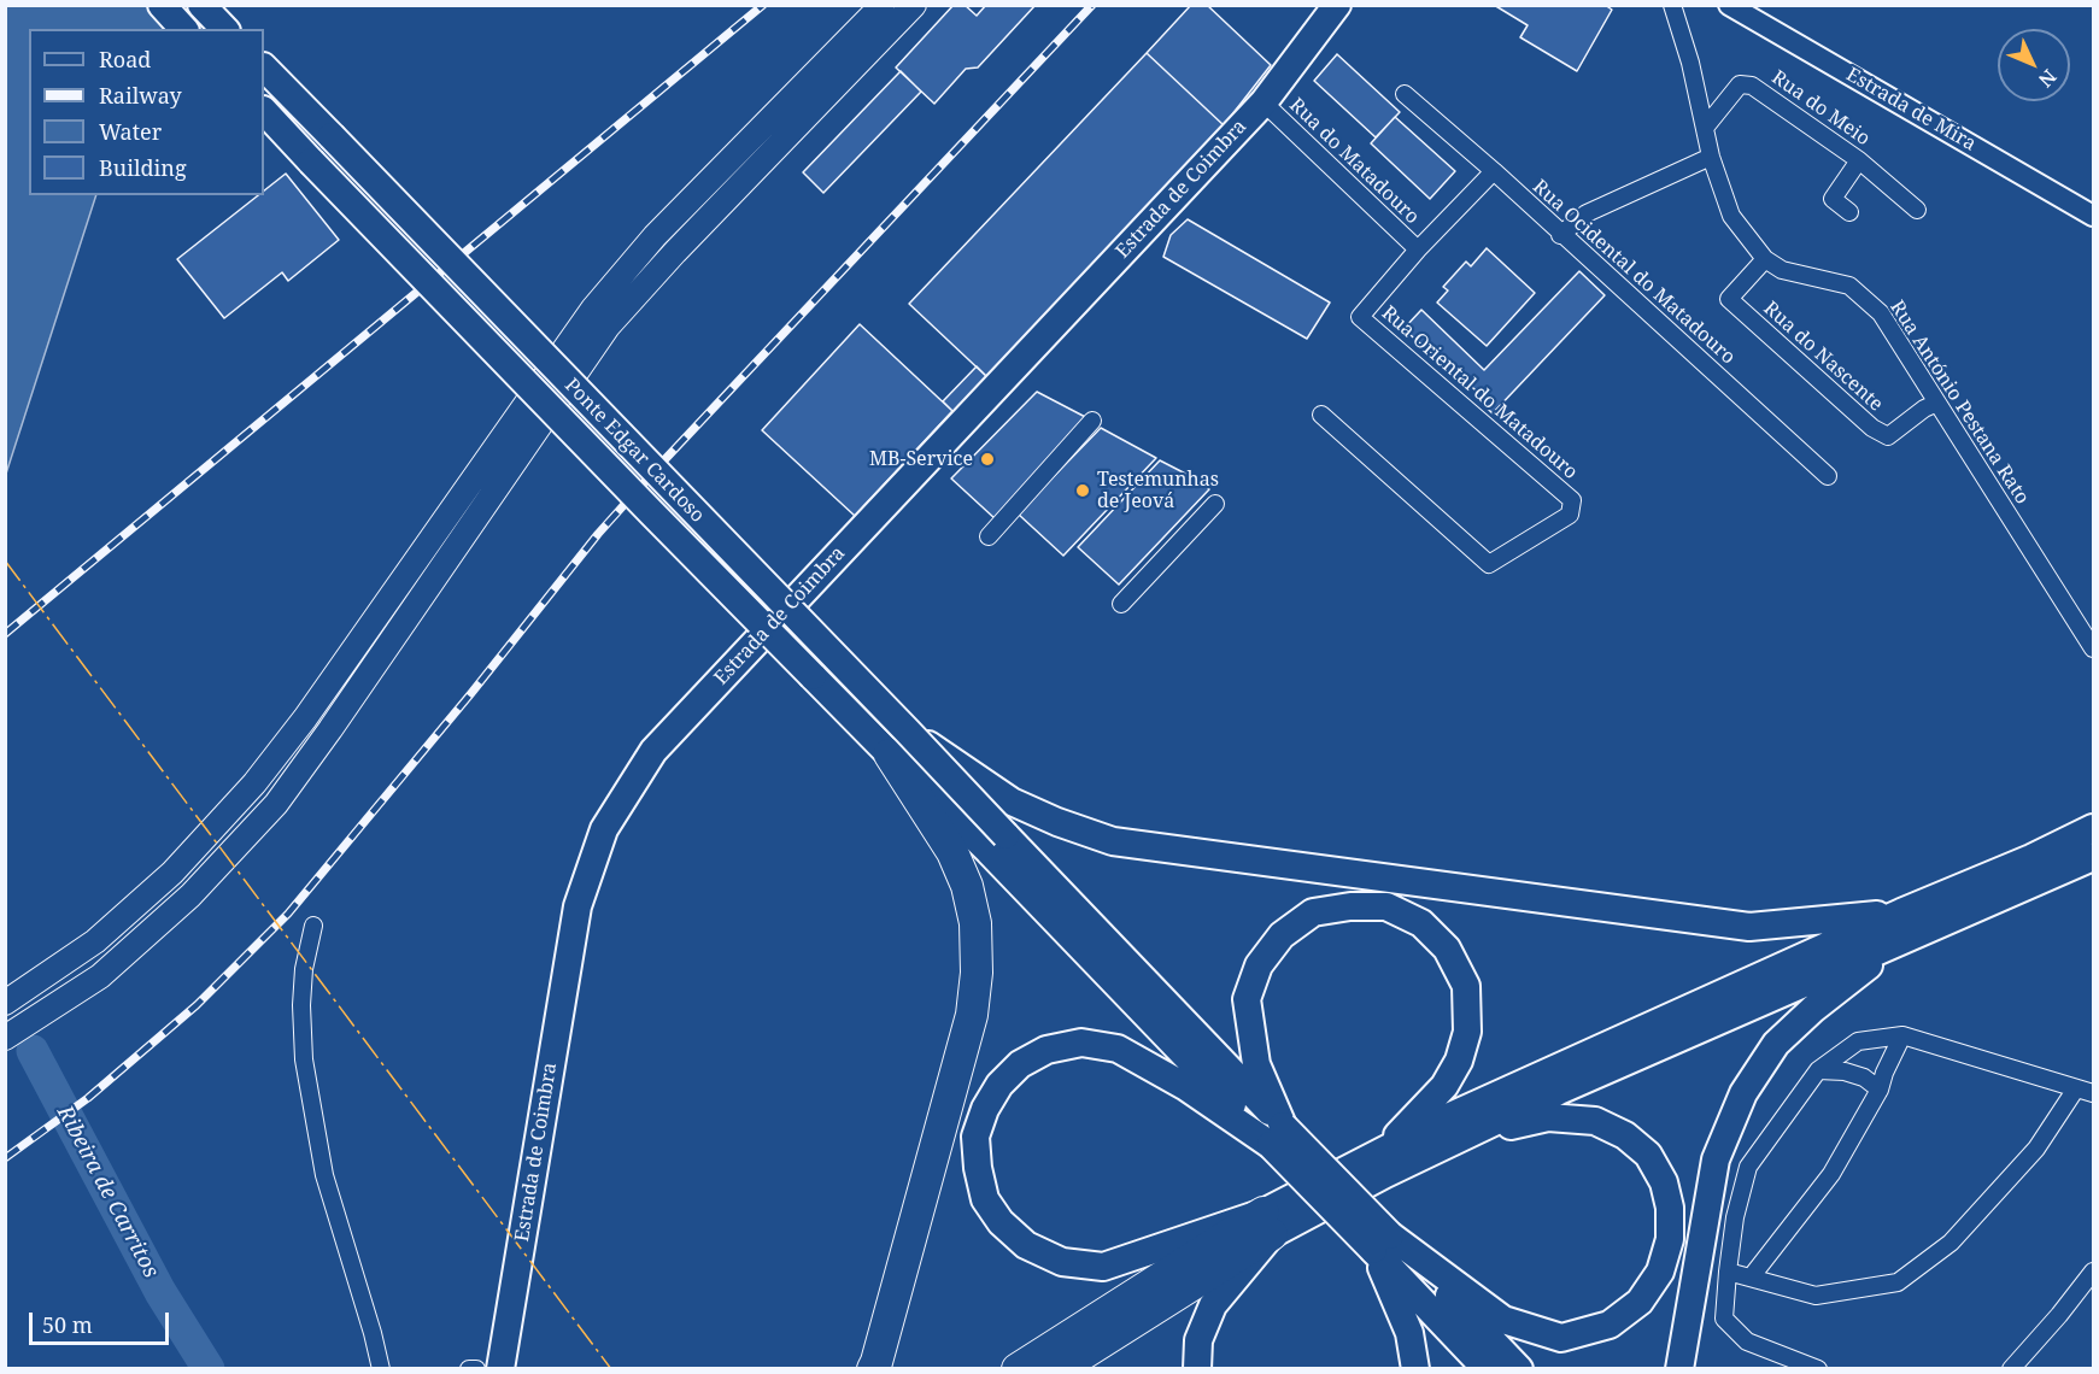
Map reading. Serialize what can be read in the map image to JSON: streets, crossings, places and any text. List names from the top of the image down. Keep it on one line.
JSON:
{"streets":{"main road":["Estrada de Coimbra","Ponte Edgar Cardoso"],"street":["Rua do Meio","Estrada de Mira","Rua do Matadouro","Rua Ocidental do Matadouro","Rua do Nascente","Rua Oriental do Matadouro","Rua António Pestana Rato"]},"crossings":[["Rua do Meio","Rua António Pestana Rato"],["Rua do Matadouro","Estrada de Coimbra"],["Rua do Matadouro","Rua Oriental do Matadouro"],["Rua do Nascente","Rua António Pestana Rato"]],"water":["Ribeira de Carritos"],"places":["MB-Service","Testemunhas de Jeová"],"legend":["Road","Railway","Water","Building"],"scale_bar":"50 m","north":"bottom right"}
